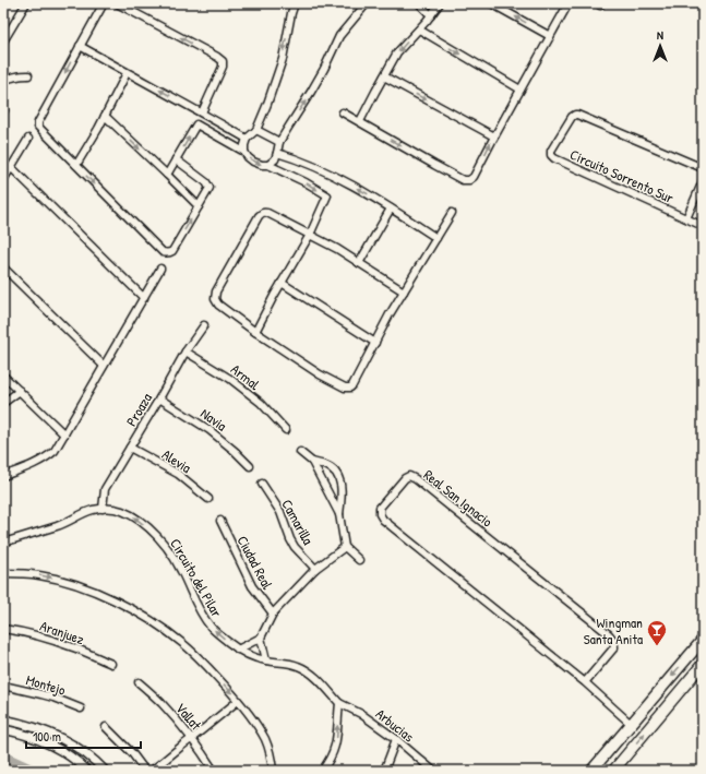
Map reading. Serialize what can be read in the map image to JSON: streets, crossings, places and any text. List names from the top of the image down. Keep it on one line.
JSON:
{"streets":{"street":["Circuito Sorrento Sur","Armal","Proaza","Navia","Alevia","Real San Ignacio","Camarilla","Ciudad Real","Circuito del Pilar","Aranjuez","Montejo","Vallat","Arbucias"]},"crossings":[["Armal","Proaza"],["Proaza","Navia"],["Proaza","Alevia"],["Proaza","Circuito del Pilar"],["Circuito del Pilar","Arbucias"]],"places":{"bar":["Wingman Santa Anita"]},"scale_bar":"100 m","north":"top"}
